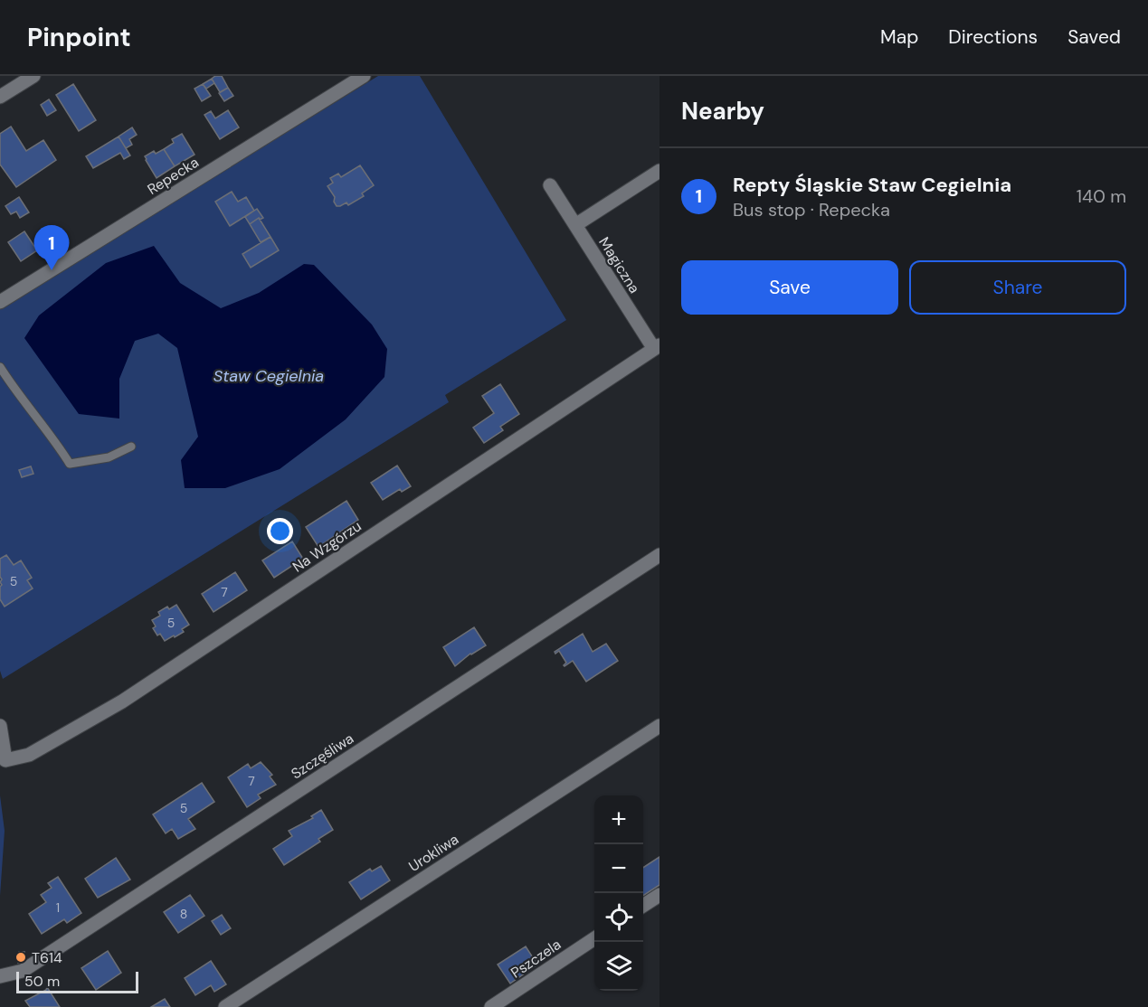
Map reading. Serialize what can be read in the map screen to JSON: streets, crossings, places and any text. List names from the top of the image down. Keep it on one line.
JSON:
{"streets":{"street":["Repecka","Magiczna","Na Wzgórzu","Szczęśliwa","Urokliwa","Pszczela"]},"crossings":[["Magiczna","Na Wzgórzu"]],"water":["Staw Cegielnia"],"places":["T614"],"house_numbers":["5","7","5","7","5","1","8"],"scale_bar":"50 m","page":{"header":"Pinpoint","nav":["Map","Directions","Saved"],"heading":"Nearby","list":[{"mark":"1","name":"Repty Śląskie Staw Cegielnia","note":"Bus stop · Repecka","value":"140 m"}],"pins":"1","buttons":["Save","Share"],"map_buttons":["+","−"],"scale":"50 m"}}
